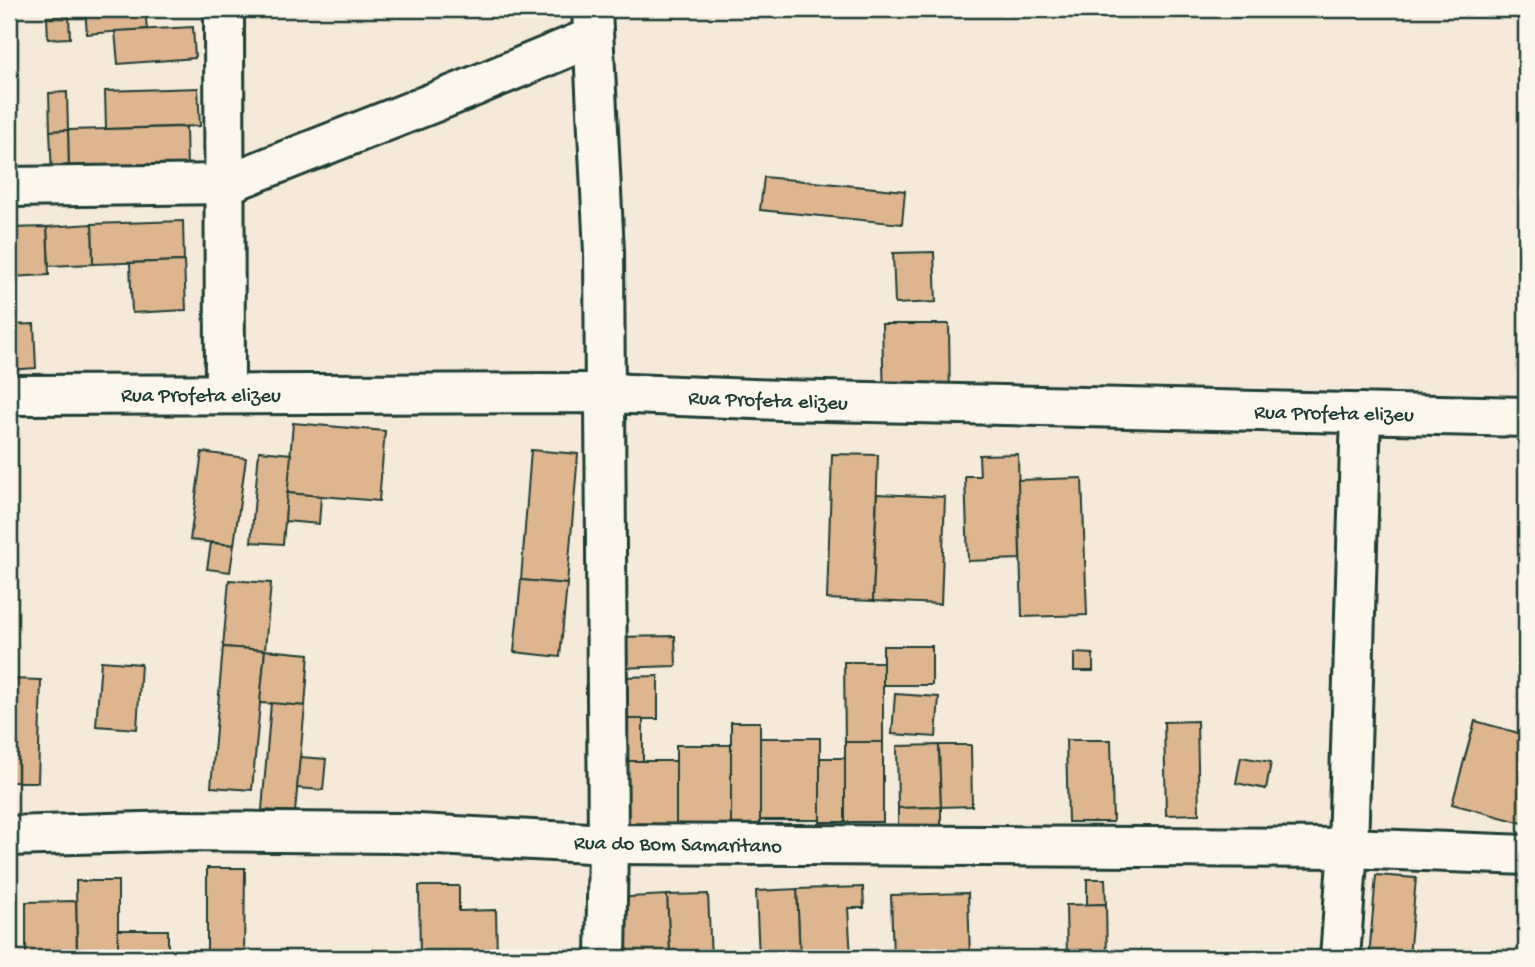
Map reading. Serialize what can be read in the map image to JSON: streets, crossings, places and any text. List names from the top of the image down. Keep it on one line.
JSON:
{"streets":{"street":["Rua Profeta elizeu","Rua do Bom Samaritano"]}}
